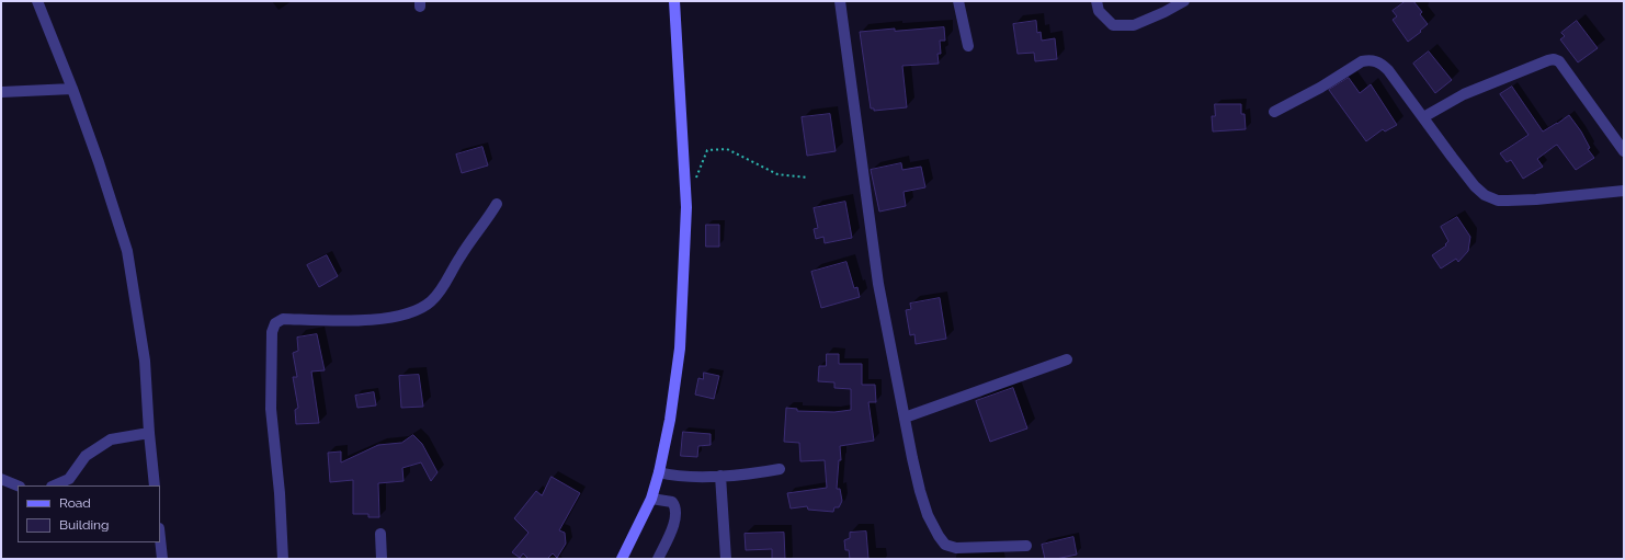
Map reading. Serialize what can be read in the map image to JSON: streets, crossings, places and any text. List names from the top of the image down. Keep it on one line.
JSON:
{"legend":["Road","Building"]}
